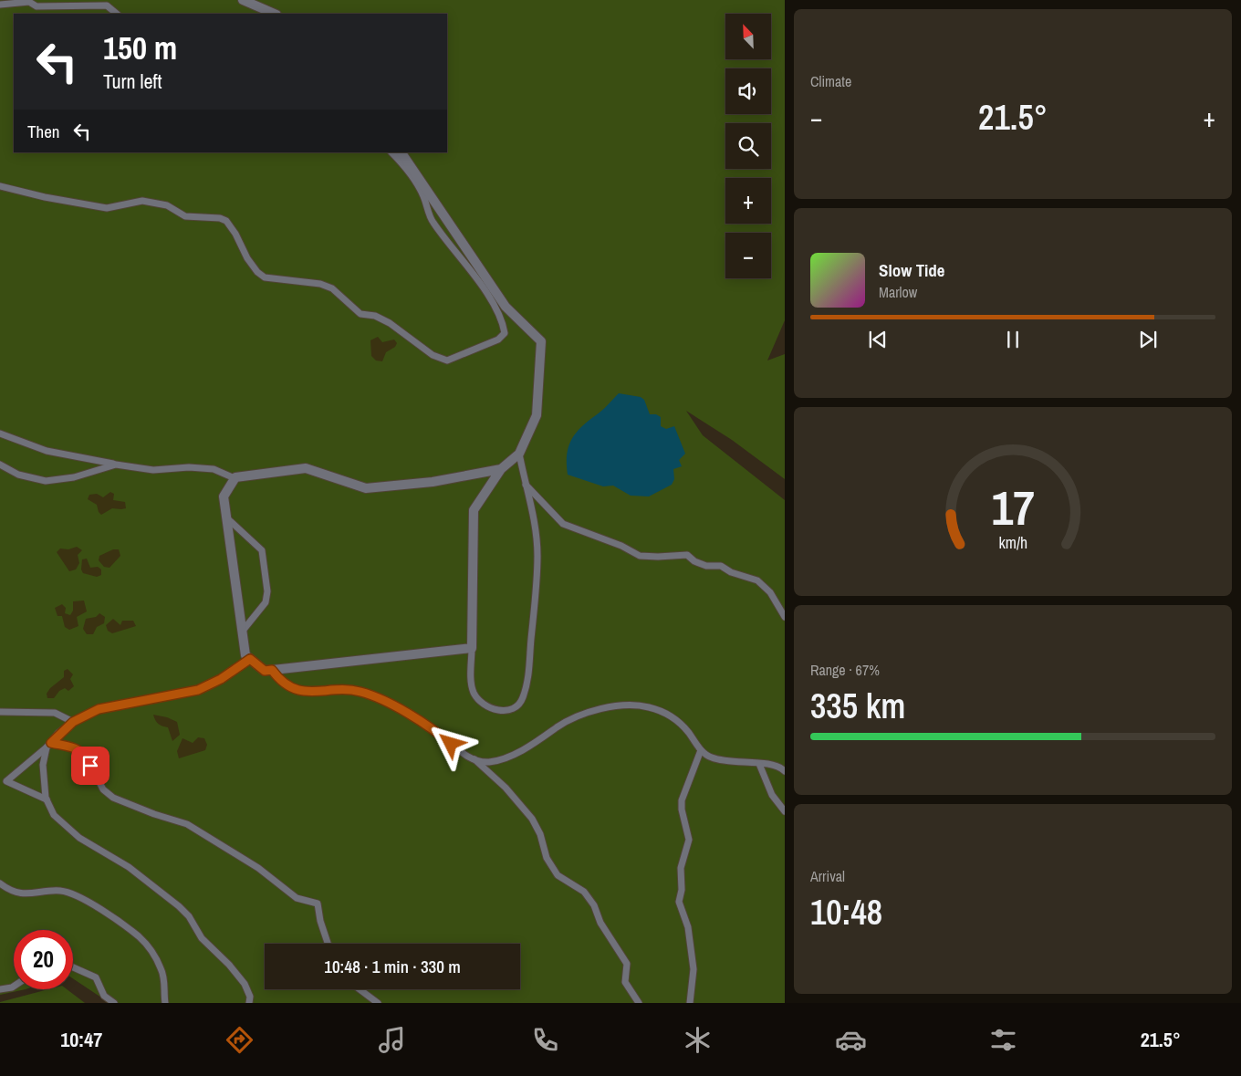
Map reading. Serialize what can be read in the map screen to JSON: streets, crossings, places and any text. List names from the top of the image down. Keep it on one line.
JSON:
{"north":"top left","page":{"tile":["Climate",["Range · 67%","335 km"],["Arrival","10:48"]],"map_buttons":["+","−"],"turn":["150 m","Turn left"],"heat":["−","21.5°","+"],"then":"Then","song":["Slow Tide","Marlow"],"limit":"20","trip":"10:48 · 1 min · 330 m","tabs":["10:47","21.5°"],"gauge":["17","km/h"]}}
